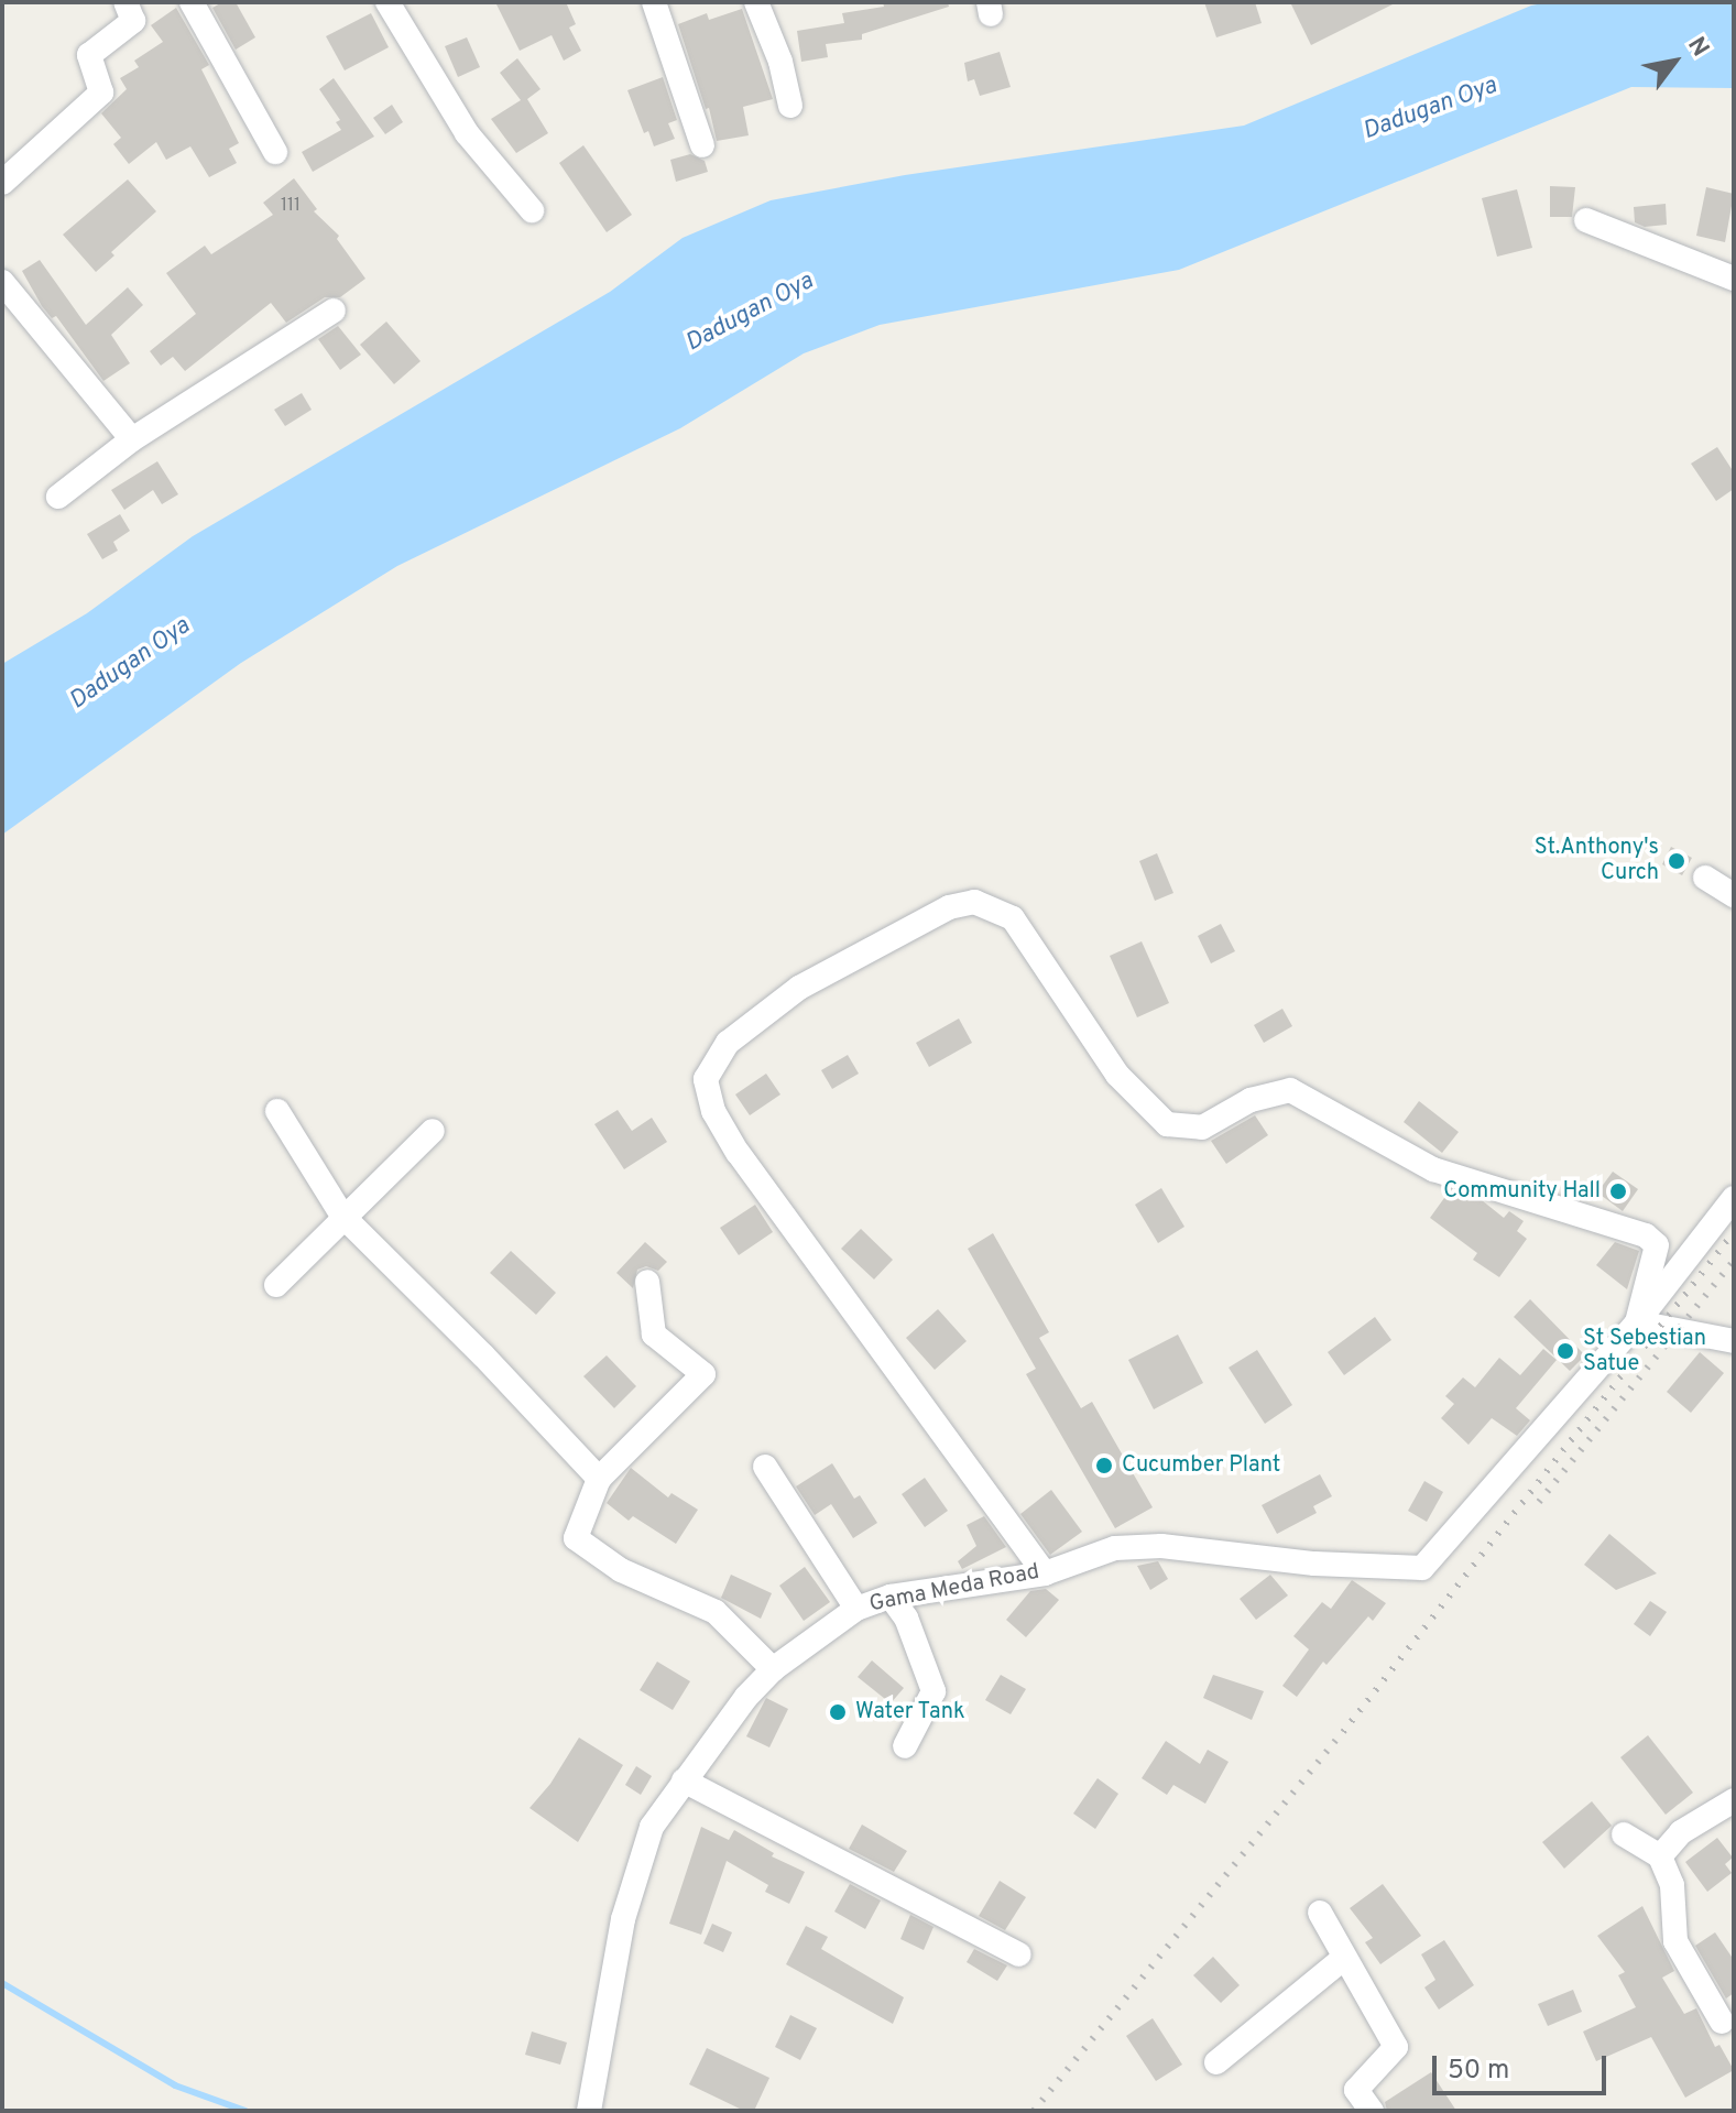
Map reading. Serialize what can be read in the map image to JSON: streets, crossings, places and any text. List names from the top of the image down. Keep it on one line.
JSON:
{"streets":{"street":["Gama Meda Road"]},"water":["Dadugan Oya"],"places":["St.Anthony's Curch","Community Hall","St Sebestian Satue","Cucumber Plant","Water Tank"],"house_numbers":["111"],"scale_bar":"50 m","north":"top right"}
